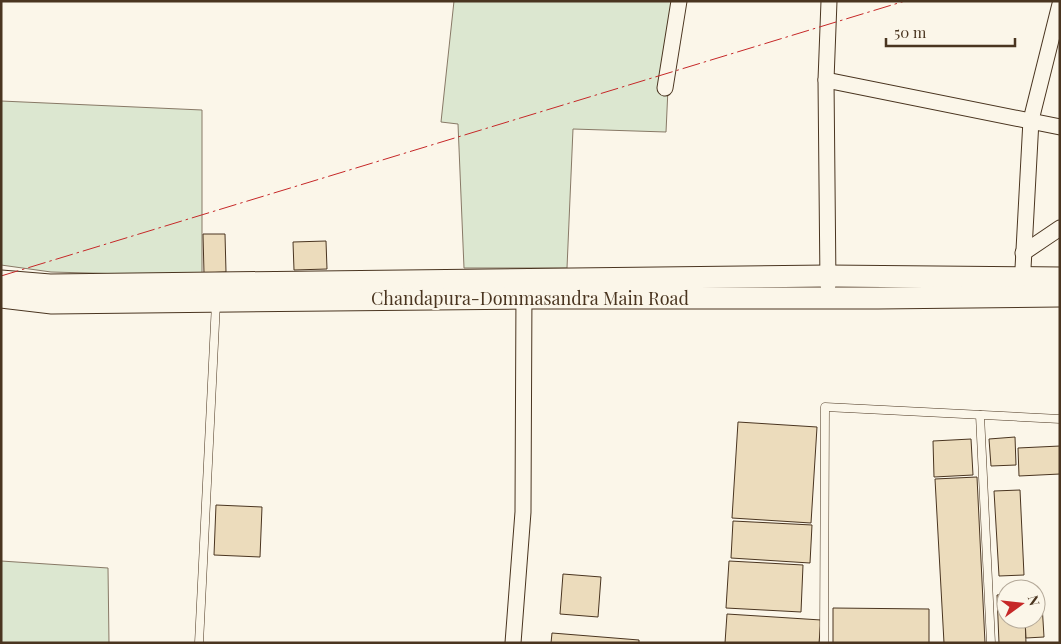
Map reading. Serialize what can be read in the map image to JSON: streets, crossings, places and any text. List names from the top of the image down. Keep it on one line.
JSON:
{"streets":{"main road":["Chandapura-Dommasandra Main Road"]},"scale_bar":"50 m","north":"right"}
